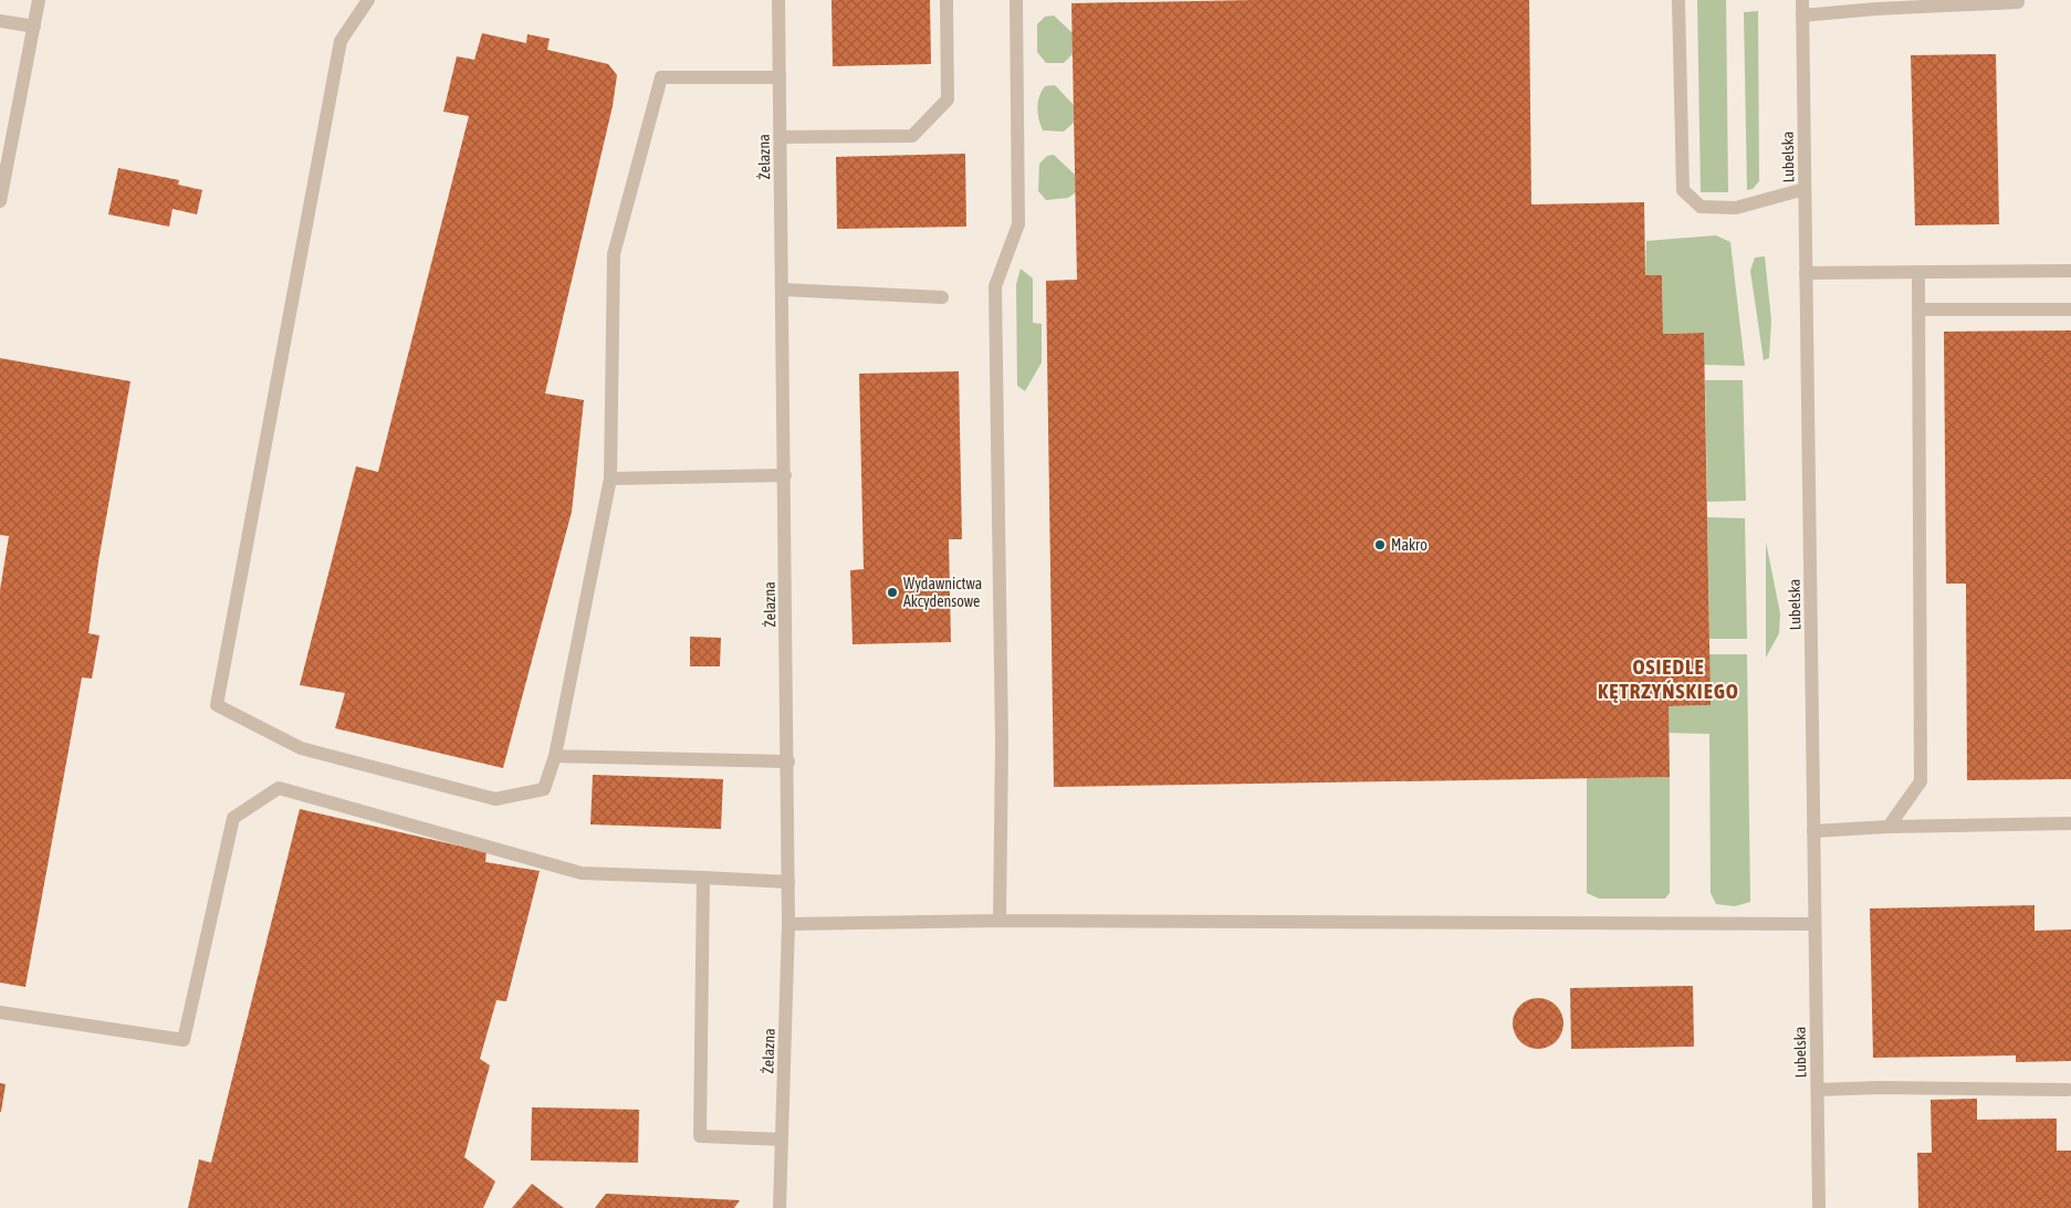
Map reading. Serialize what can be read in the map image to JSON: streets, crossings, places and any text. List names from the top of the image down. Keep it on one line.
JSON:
{"streets":{"street":["Żelazna","Lubelska"]},"districts":["OSIEDLE KĘTRZYŃSKIEGO"],"places":["Makro","Wydawnictwa Akcydensowe"]}
